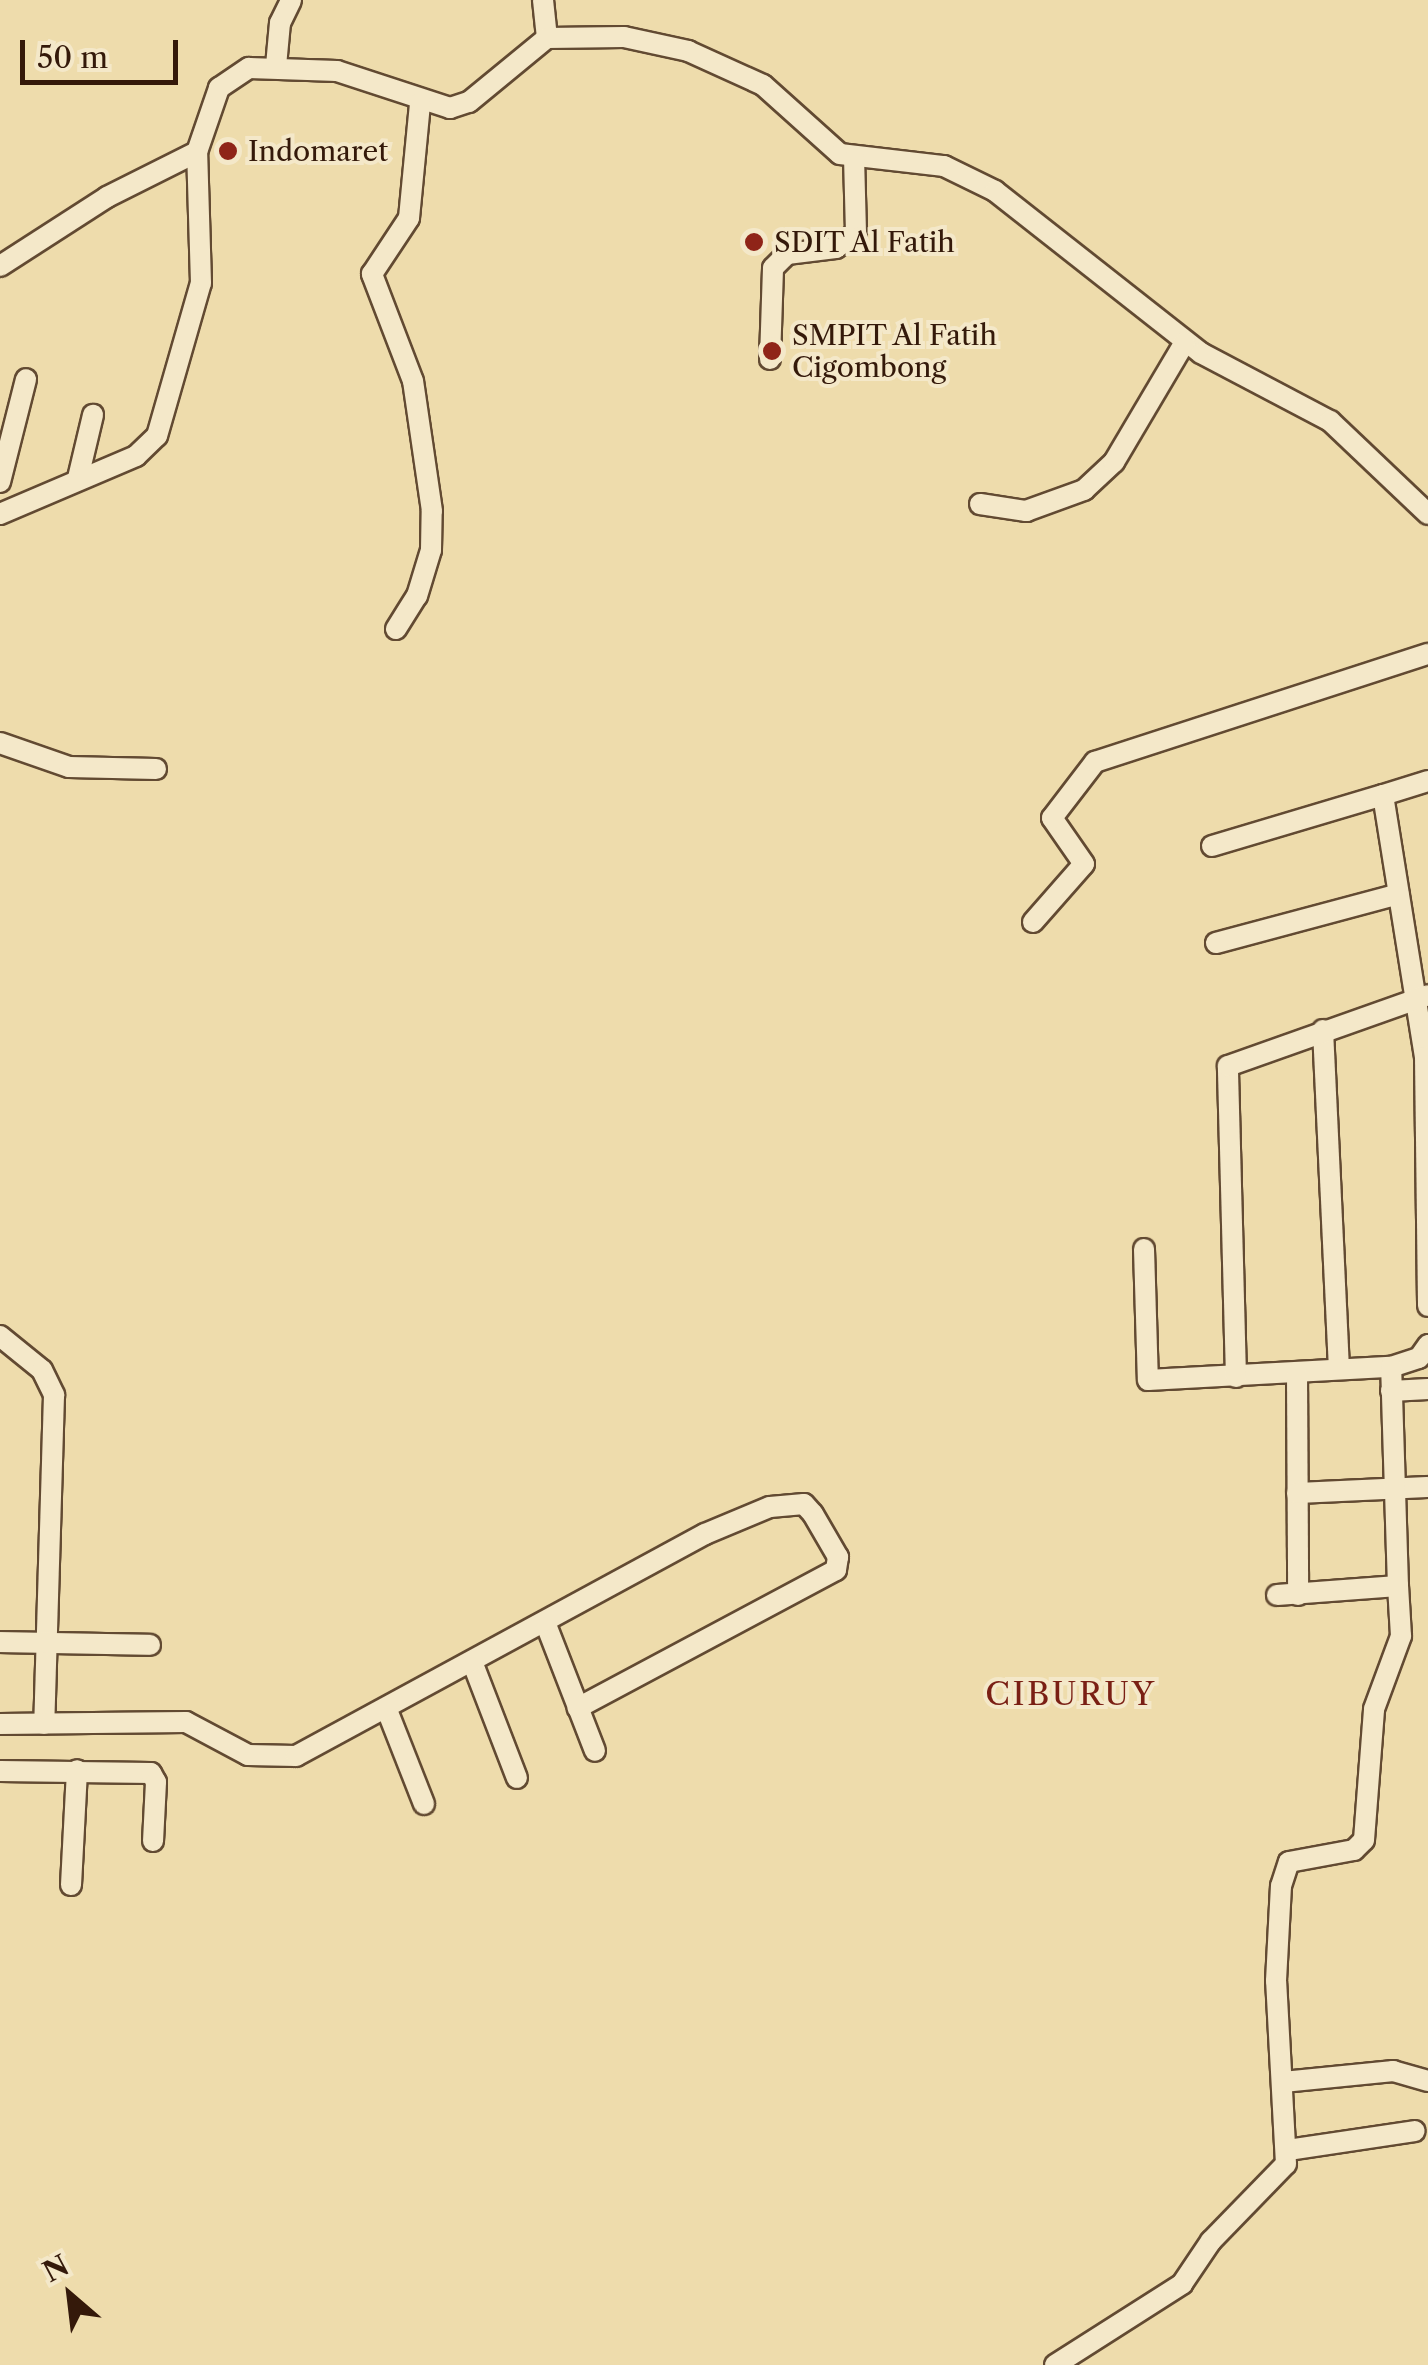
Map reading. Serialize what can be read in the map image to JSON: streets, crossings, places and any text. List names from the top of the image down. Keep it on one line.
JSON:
{"districts":["CIBURUY"],"places":["Indomaret","SDIT Al Fatih","SMPIT Al Fatih Cigombong"],"scale_bar":"50 m","north":"top left"}
